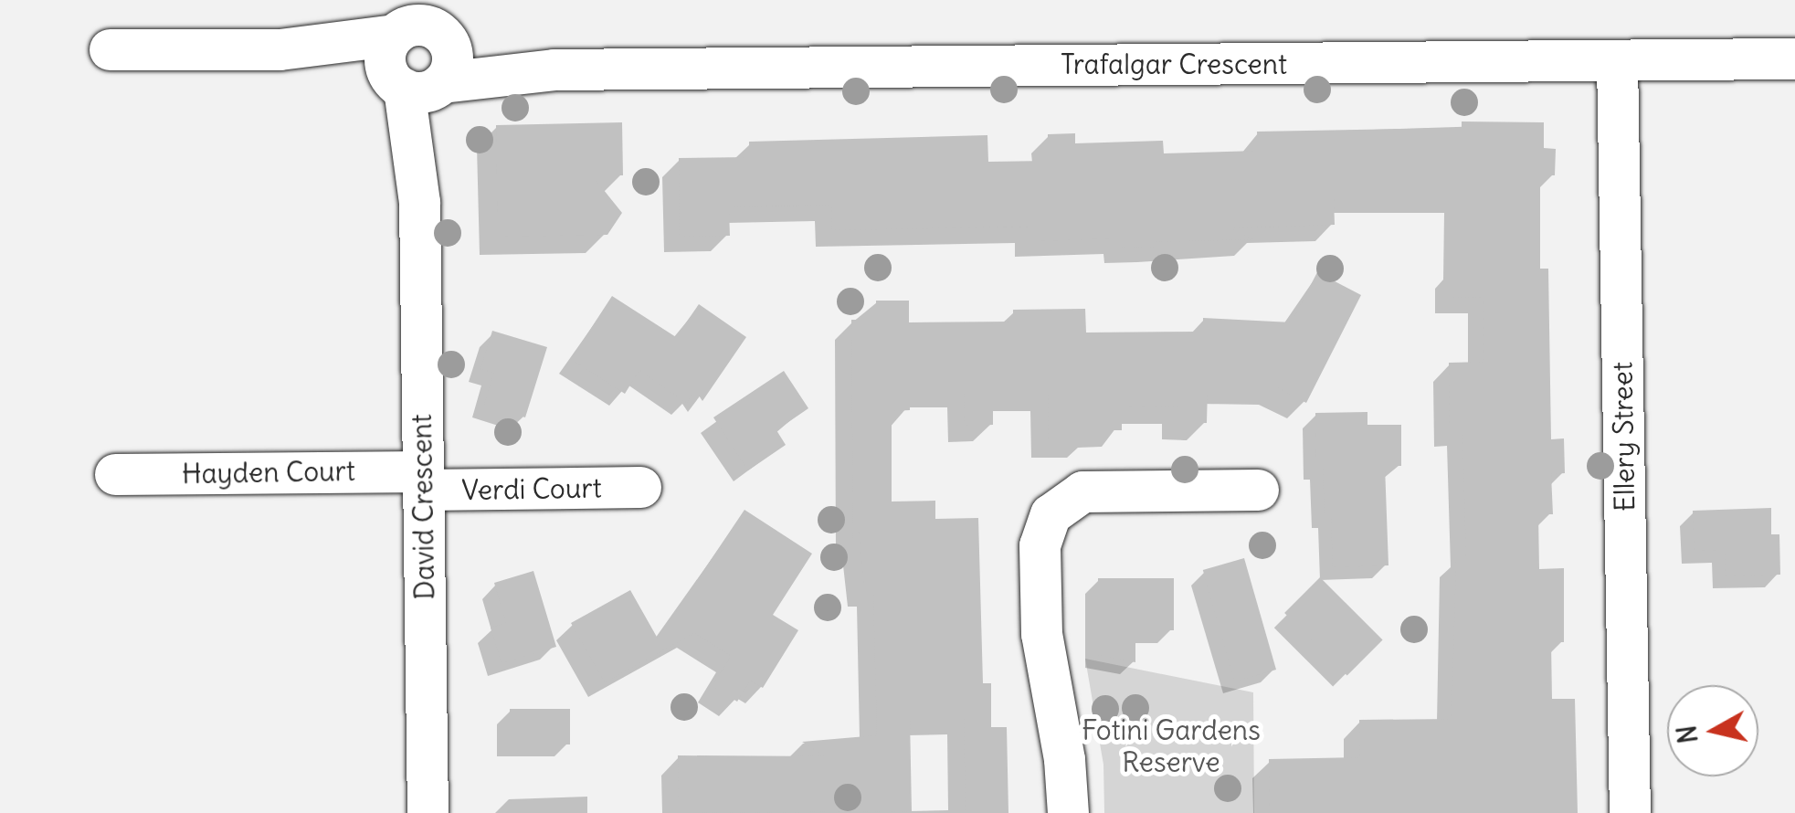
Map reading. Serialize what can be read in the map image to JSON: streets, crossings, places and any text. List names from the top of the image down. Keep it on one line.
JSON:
{"streets":{"street":["Trafalgar Crescent","Ellery Street","Hayden Court","Verdi Court","David Crescent"]},"crossings":[["Trafalgar Crescent","Ellery Street"],["Trafalgar Crescent","David Crescent"],["Hayden Court","Verdi Court"],["Hayden Court","David Crescent"],["Verdi Court","David Crescent"]],"parks":["Fotini Gardens Reserve"],"north":"left"}
